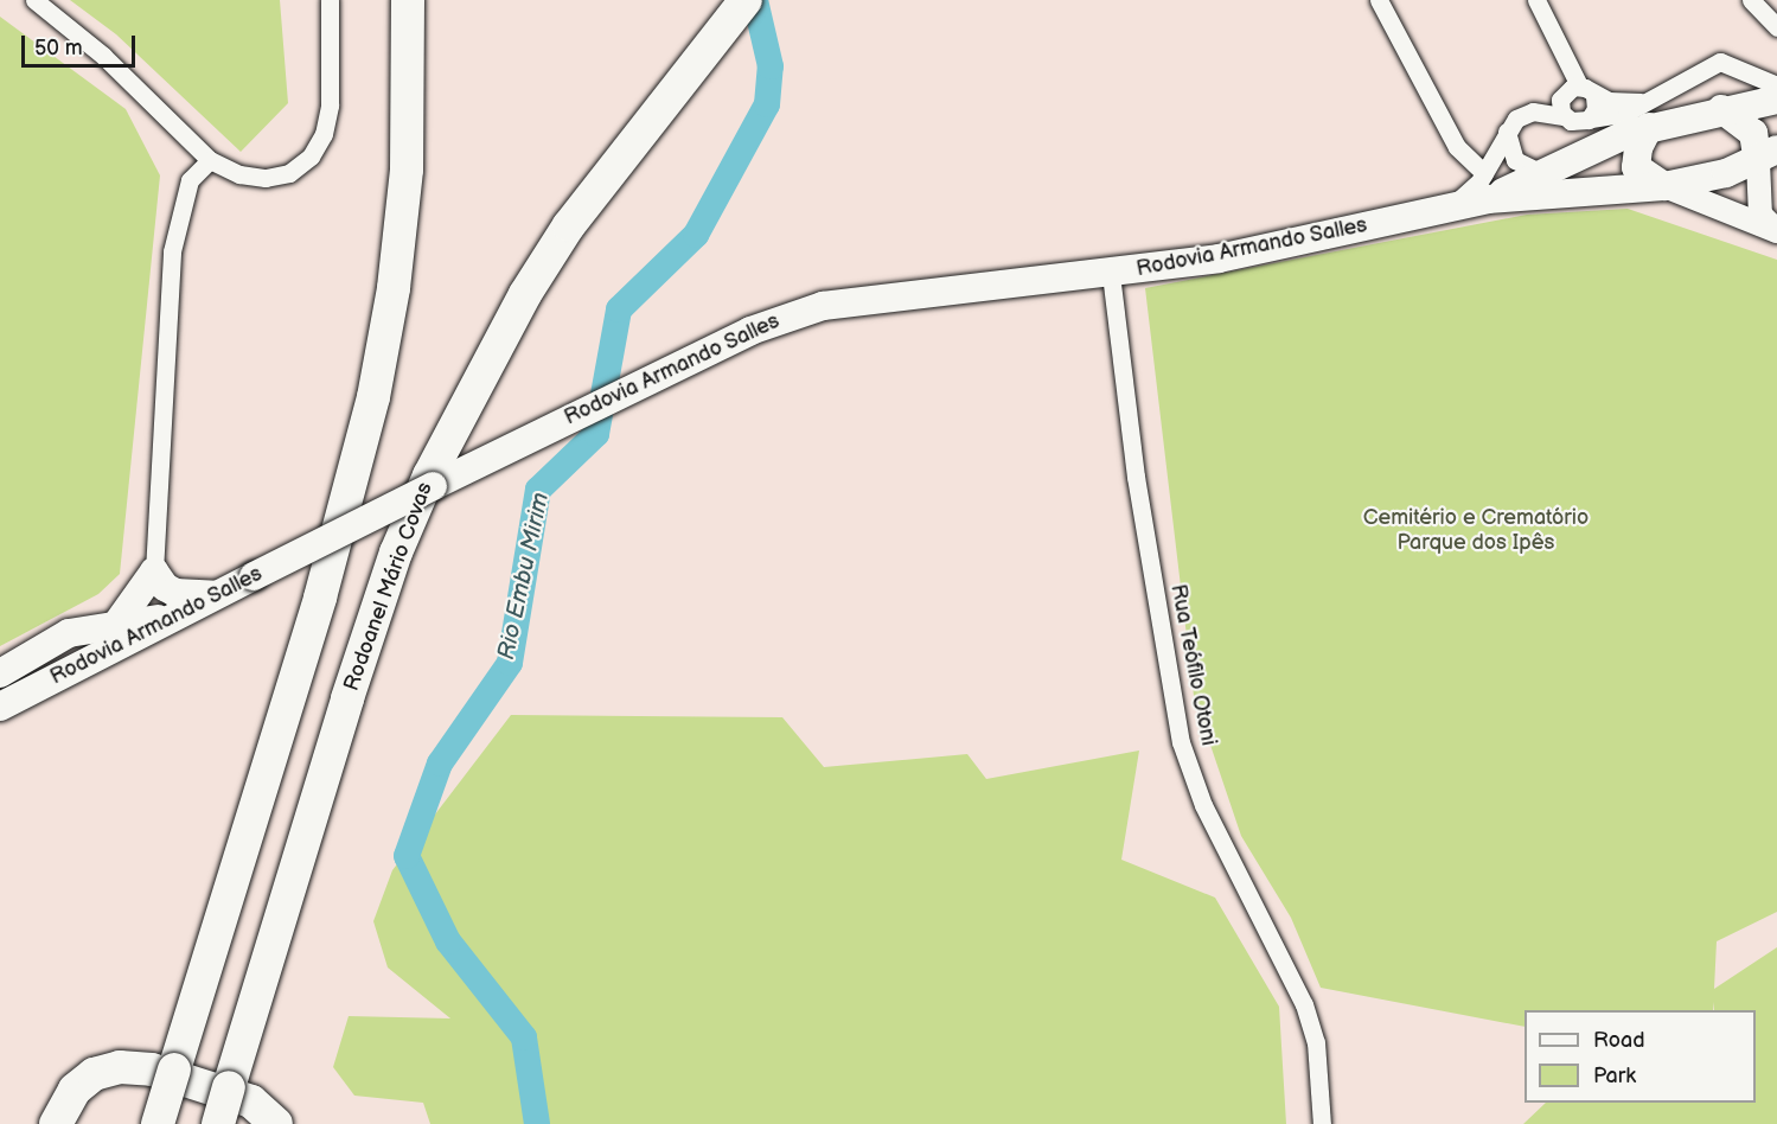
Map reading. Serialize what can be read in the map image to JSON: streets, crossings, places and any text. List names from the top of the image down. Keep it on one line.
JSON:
{"streets":{"highway":["Rodoanel Mário Covas"],"main road":["Rodovia Armando Salles"],"street":["Rua Teófilo Otoni"]},"crossings":[["Rodovia Armando Salles","Rua Teófilo Otoni"]],"water":["Rio Embu Mirim"],"parks":["Cemitério e Crematório Parque dos Ipês"],"legend":["Road","Park"],"scale_bar":"50 m"}
